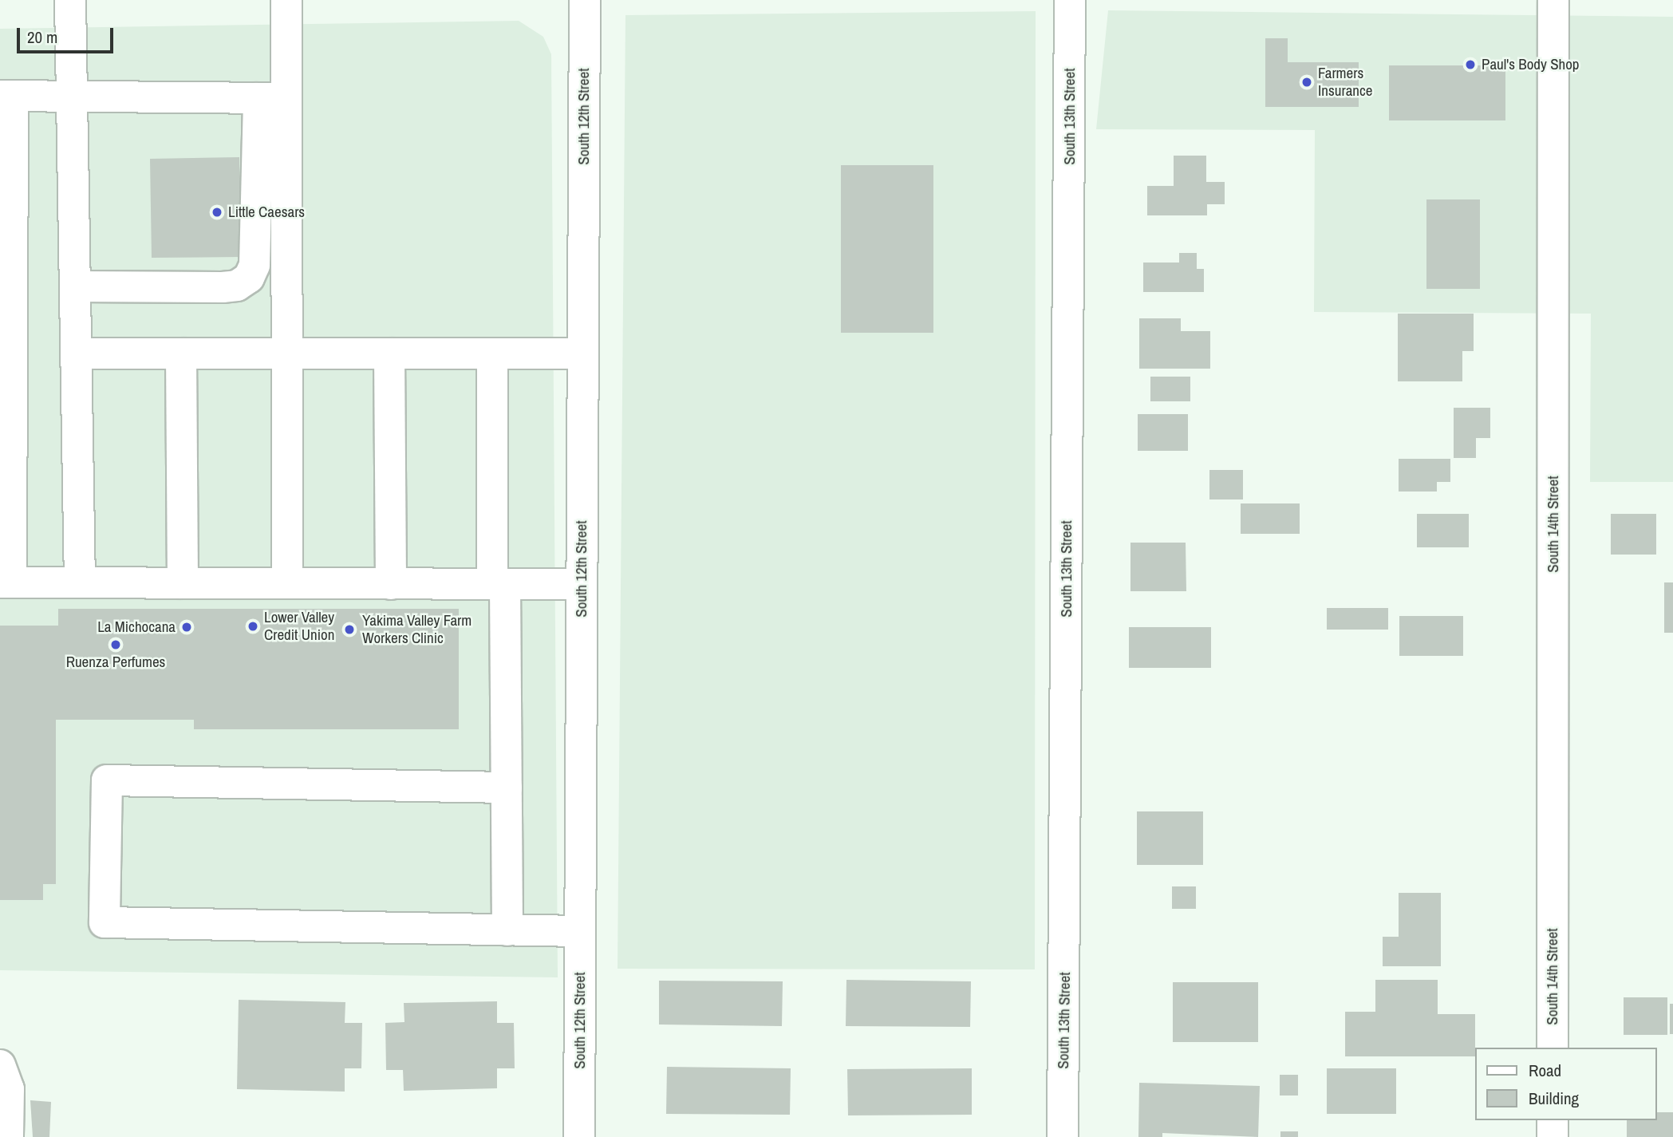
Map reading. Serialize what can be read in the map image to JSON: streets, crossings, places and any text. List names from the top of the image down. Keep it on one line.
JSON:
{"streets":{"street":["South 12th Street","South 13th Street","South 14th Street"]},"places":["Paul's Body Shop","Farmers Insurance","Little Caesars","Lower Valley Credit Union","La Michocana","Yakima Valley Farm Workers Clinic","Ruenza Perfumes"],"legend":["Road","Building"],"scale_bar":"20 m"}
